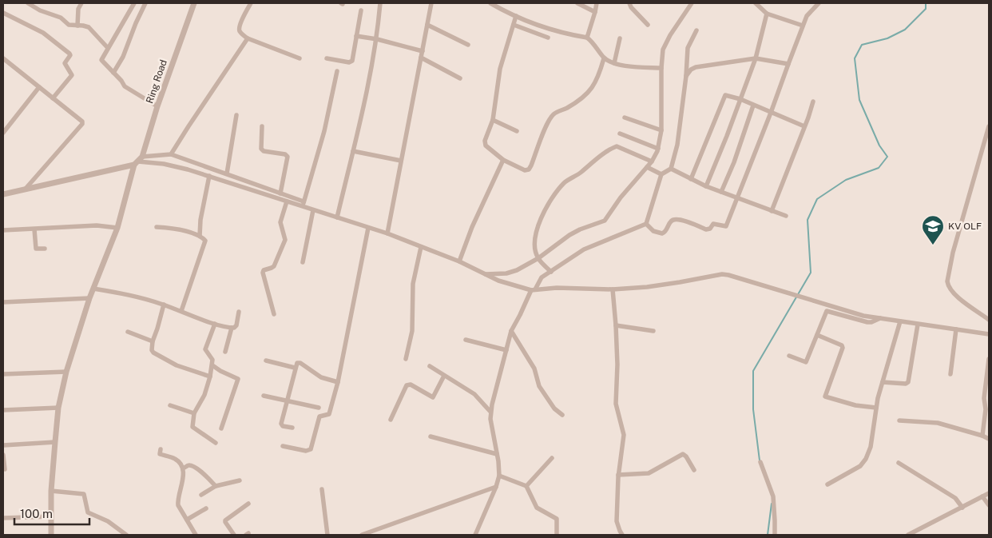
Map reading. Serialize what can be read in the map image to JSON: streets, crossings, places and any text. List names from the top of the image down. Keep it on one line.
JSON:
{"streets":{"street":["Ring Road"]},"places":{"school or university":["KV OLF"]},"scale_bar":"100 m"}
